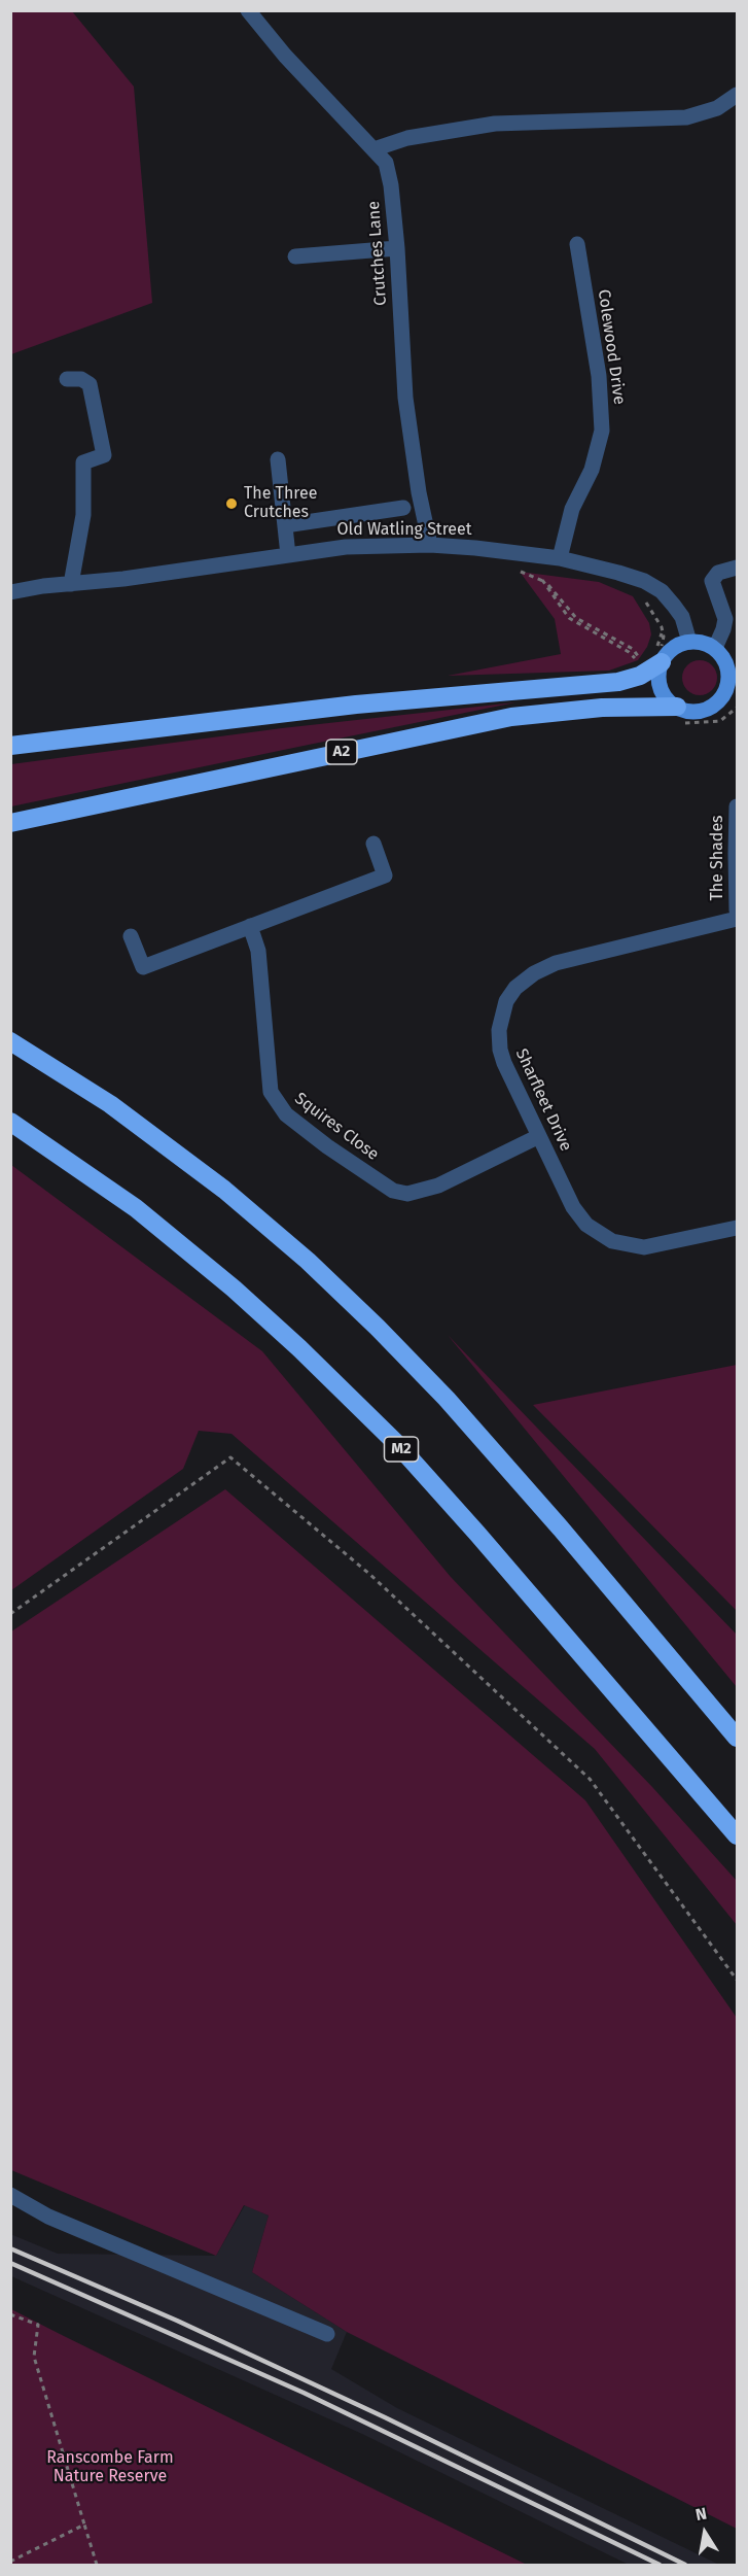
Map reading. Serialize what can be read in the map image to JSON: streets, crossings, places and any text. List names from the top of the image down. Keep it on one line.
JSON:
{"streets":{"highway":["A2","M2"],"street":["Crutches Lane","Colewood Drive","Old Watling Street","The Shades","Sharfleet Drive","Squires Close"]},"crossings":[["Crutches Lane","Old Watling Street"],["Colewood Drive","Old Watling Street"],["Old Watling Street","A2"],["Sharfleet Drive","Squires Close"]],"parks":["Ranscombe Farm Nature Reserve"],"places":["The Three Crutches"],"north":"top"}
